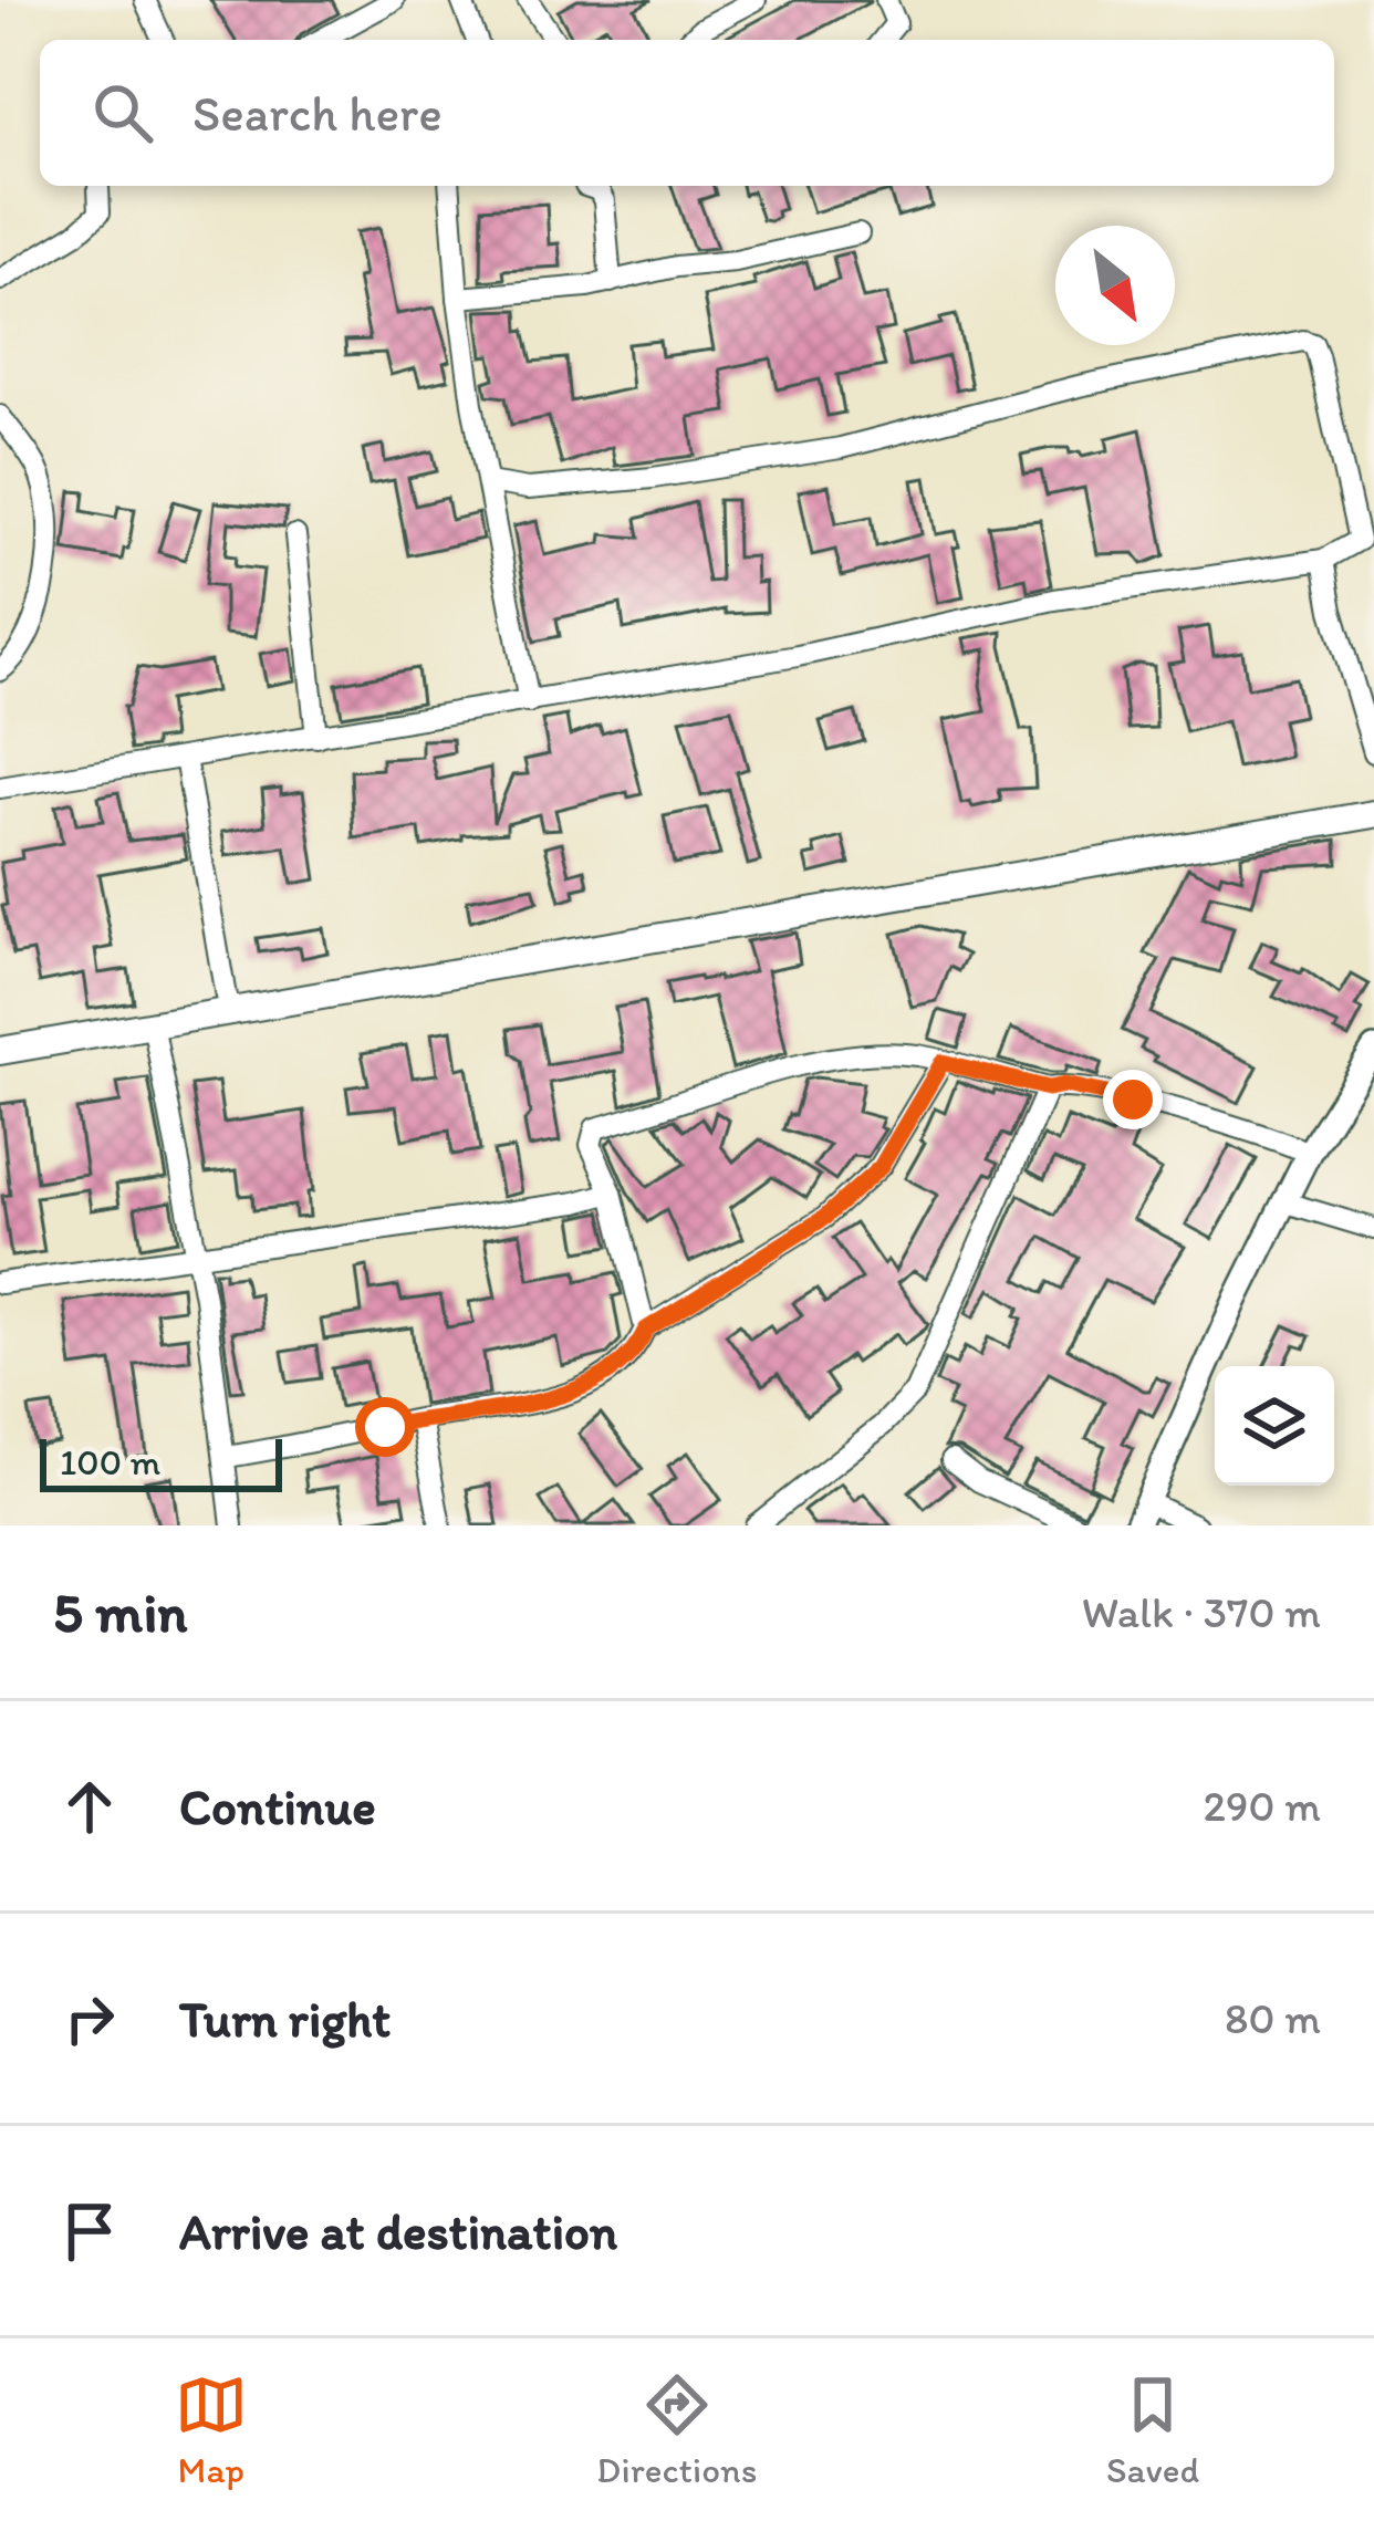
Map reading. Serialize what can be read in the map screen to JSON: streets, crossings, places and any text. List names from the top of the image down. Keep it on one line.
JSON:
{"scale_bar":"100 m","north":"bottom right","page":{"search":"Search here","scale":"100 m","heading":["5 min","Walk · 370 m"],"list":[["Continue","290 m"],["Turn right","80 m"],"Arrive at destination"],"nav":["Map","Directions","Saved"]}}
